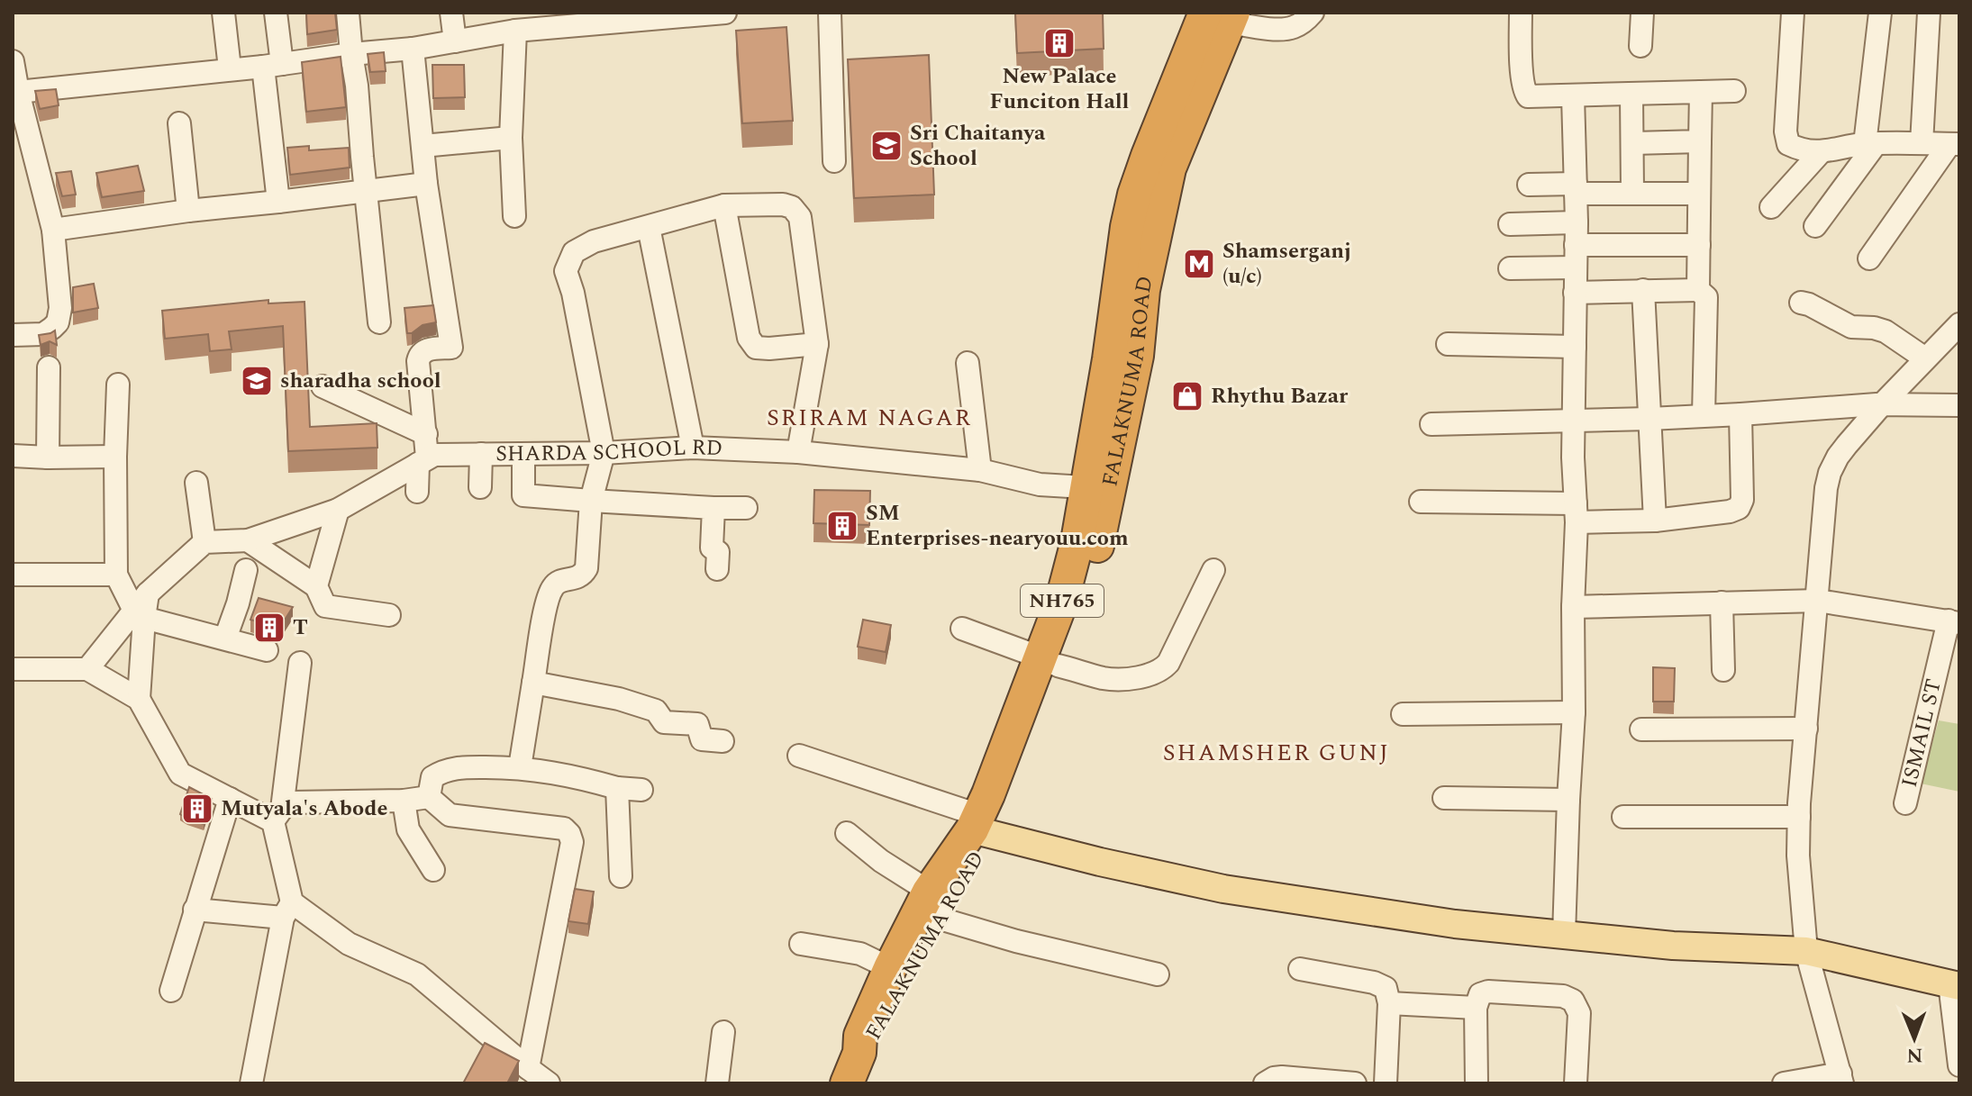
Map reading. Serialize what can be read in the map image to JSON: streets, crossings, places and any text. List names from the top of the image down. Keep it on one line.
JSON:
{"streets":{"highway":["FALAKNUMA ROAD","NH765"],"street":["SHARDA SCHOOL RD","ISMAIL ST"]},"crossings":[["FALAKNUMA ROAD","SHARDA SCHOOL RD"]],"districts":["SRIRAM NAGAR","SHAMSHER GUNJ"],"places":{"building":["New Palace Funciton Hall","SM Enterprises-nearyouu.com","T","Mutyala's Abode"],"school or university":["Sri Chaitanya School","sharadha school"],"metro station":["Shamserganj (u/c)"],"shop":["Rhythu Bazar"]},"north":"bottom"}
